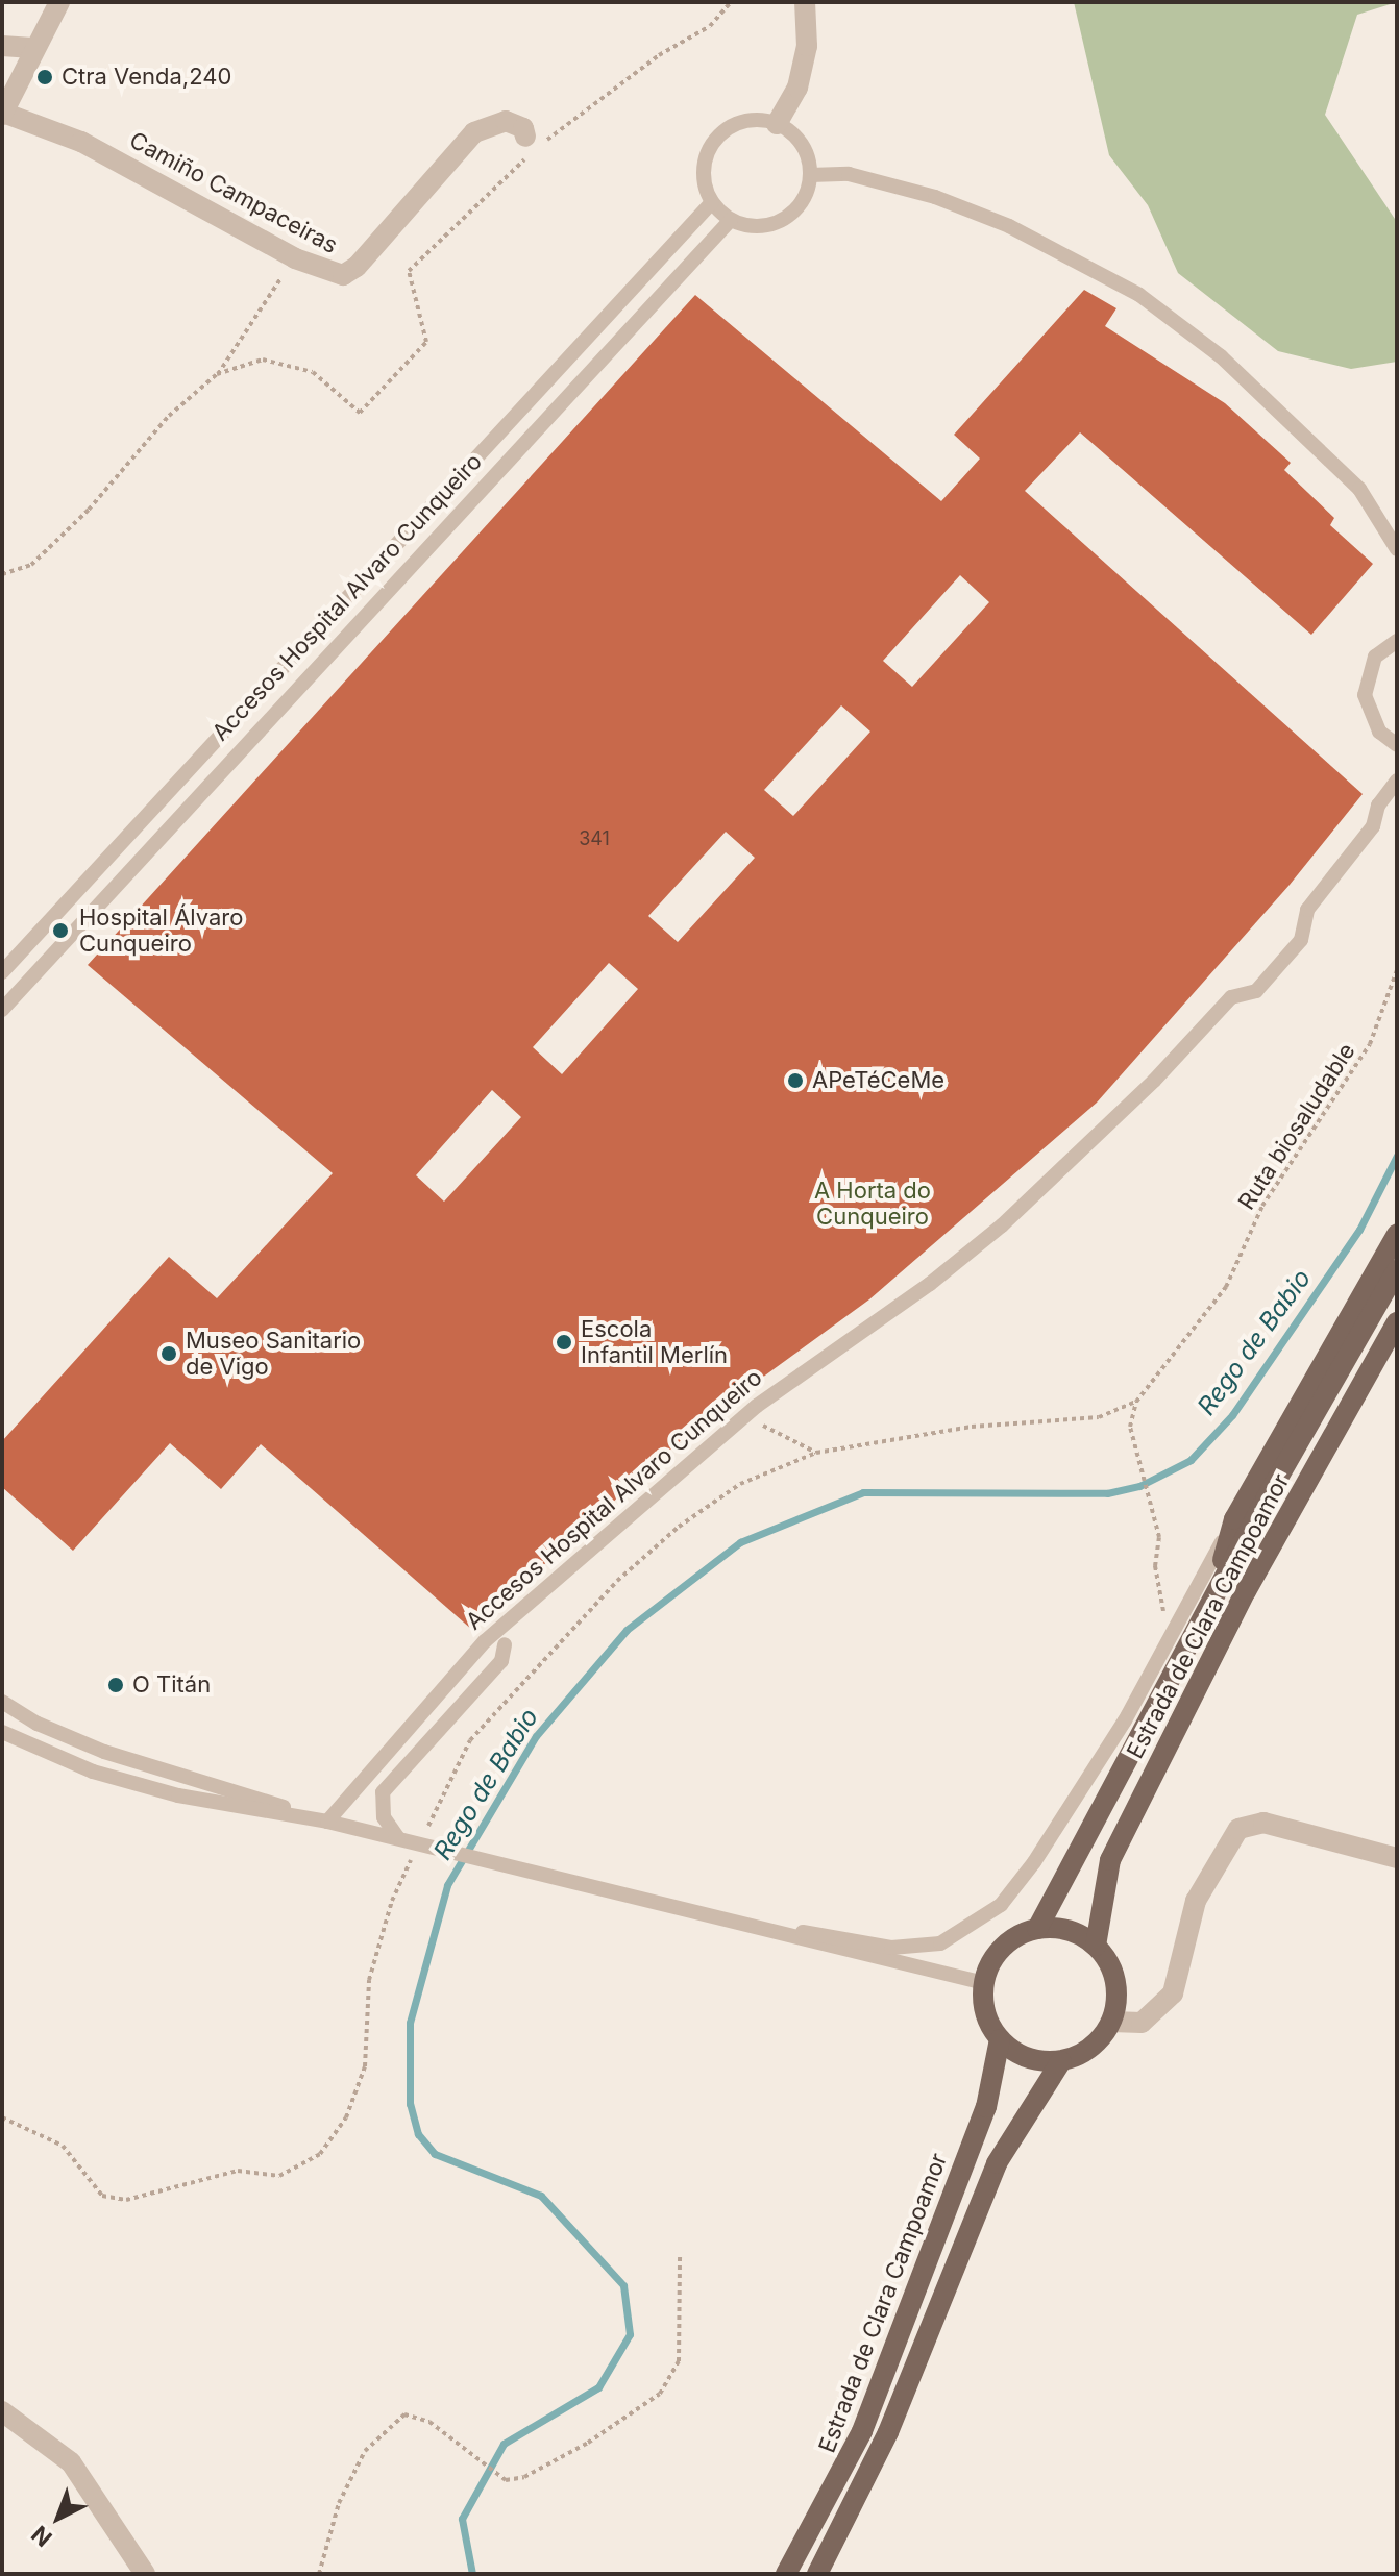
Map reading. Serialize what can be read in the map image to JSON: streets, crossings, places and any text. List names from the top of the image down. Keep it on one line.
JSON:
{"streets":{"main road":["Estrada de Clara Campoamor"],"street":["Camiño Campaceiras"],"lane":["Accesos Hospital Alvaro Cunqueiro"],"path":["Ruta biosaludable"]},"water":["Rego de Babio"],"parks":["A Horta do Cunqueiro"],"places":["Ctra Venda,240","Hospital Álvaro Cunqueiro","APeTéCeMe","Escola Infantil Merlín","Museo Sanitario de Vigo","O Titán"],"house_numbers":["341"],"north":"bottom left"}
